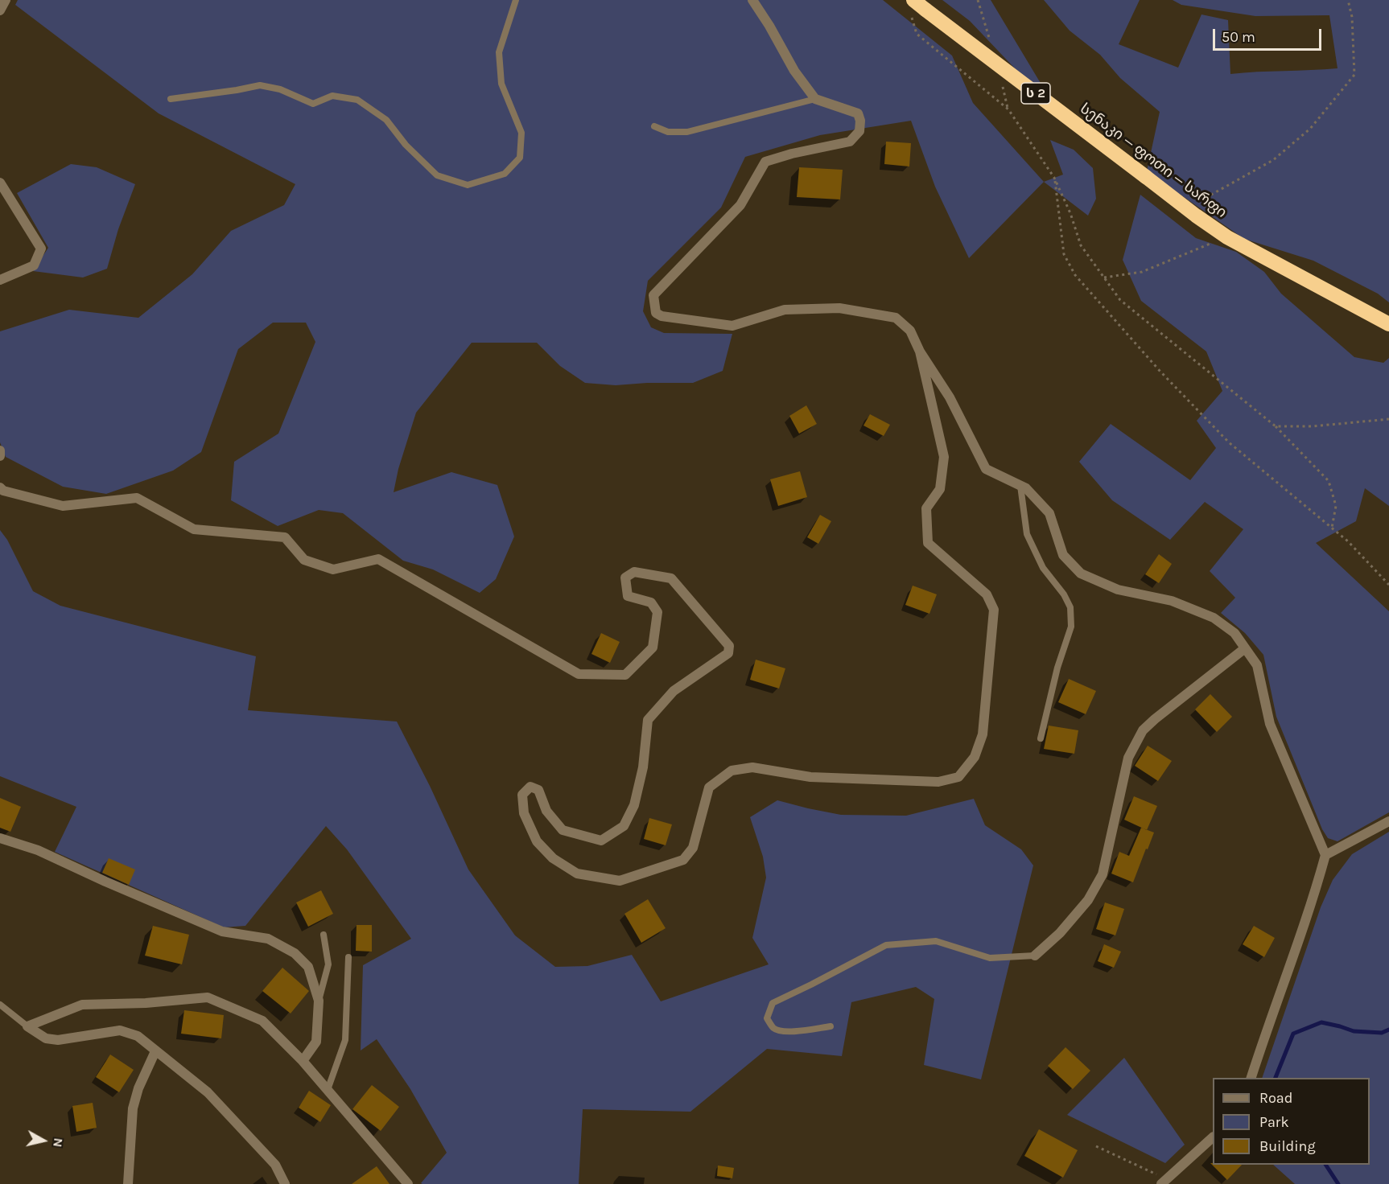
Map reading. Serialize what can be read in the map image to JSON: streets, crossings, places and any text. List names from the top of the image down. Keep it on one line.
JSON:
{"streets":{"highway":["ს 2","სენაკი — ფოთი — სარფი"]},"legend":["Road","Park","Building"],"scale_bar":"50 m","north":"right"}
